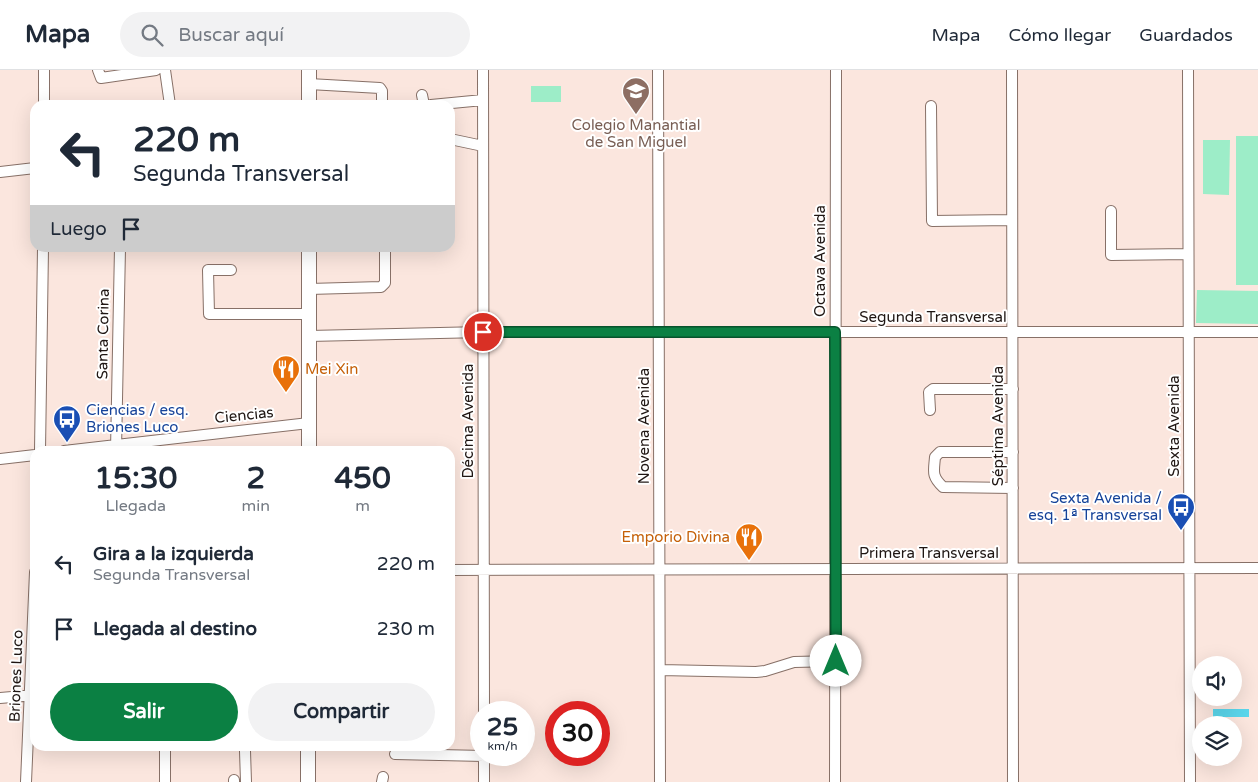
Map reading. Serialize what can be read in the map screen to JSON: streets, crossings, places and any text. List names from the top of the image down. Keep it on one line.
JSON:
{"streets":{"street":["Octava Avenida","Segunda Transversal","Santa Corina","Ciencias","Décima Avenida","Novena Avenida","Séptima Avenida","Sexta Avenida","Primera Transversal","Briones Luco"]},"crossings":[["Octava Avenida","Segunda Transversal"],["Octava Avenida","Primera Transversal"],["Segunda Transversal","Décima Avenida"],["Segunda Transversal","Novena Avenida"],["Segunda Transversal","Séptima Avenida"],["Segunda Transversal","Sexta Avenida"],["Décima Avenida","Primera Transversal"],["Novena Avenida","Primera Transversal"],["Séptima Avenida","Primera Transversal"],["Sexta Avenida","Primera Transversal"]],"places":{"school or university":["Colegio Manantial de San Miguel"],"restaurant":["Mei Xin","Emporio Divina"],"bus stop":["Ciencias / esq. Briones Luco","Sexta Avenida / esq. 1ª Transversal"]},"page":{"header":"Mapa","search":"Buscar aquí","nav":["Mapa","Cómo llegar","Guardados"],"turn":["220 m","Segunda Transversal"],"then":"Luego","eta":["15:30","Llegada","2","min","450","m"],"list":[{"name":"Gira a la izquierda","note":"Segunda Transversal","value":"220 m"},{"name":"Llegada al destino","value":"230 m"}],"buttons":["Salir","Compartir"],"speed":"25 km/h","limit":"30"}}
